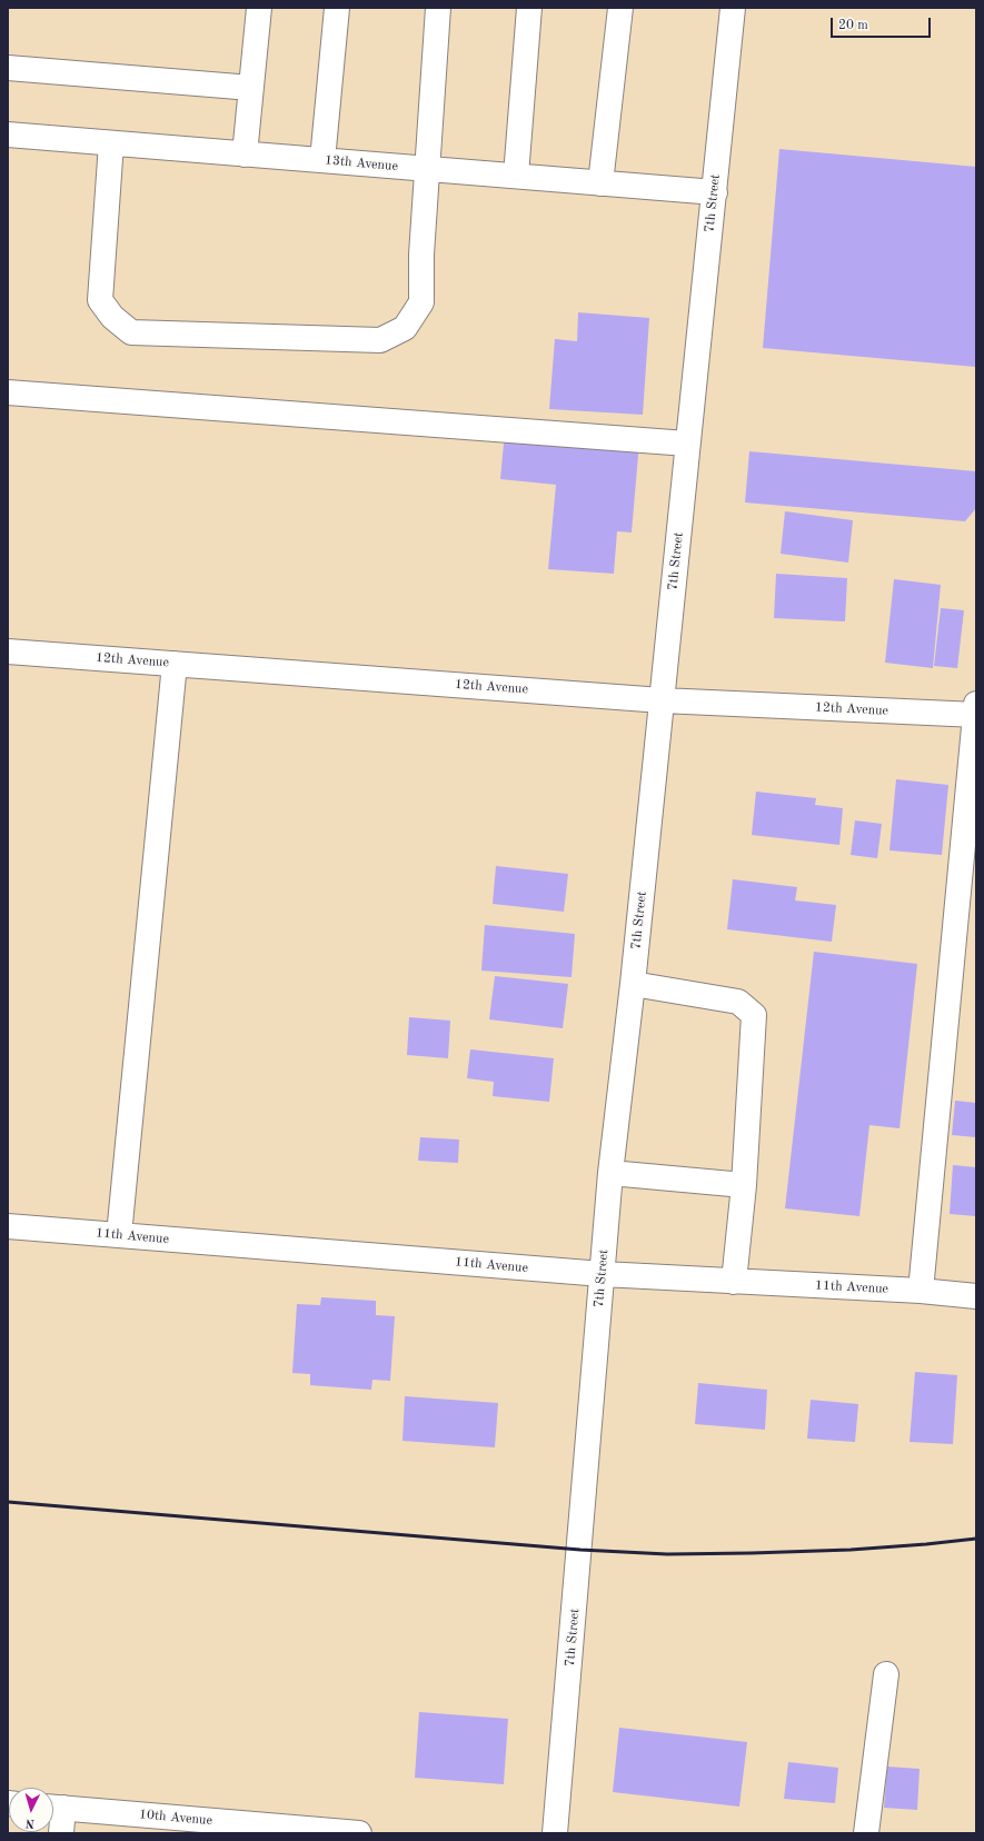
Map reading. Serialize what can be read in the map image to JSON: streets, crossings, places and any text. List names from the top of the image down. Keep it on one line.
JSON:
{"streets":{"street":["13th Avenue","7th Street","12th Avenue","11th Avenue","10th Avenue"]},"crossings":[["13th Avenue","7th Street"],["7th Street","12th Avenue"],["7th Street","11th Avenue"]],"scale_bar":"20 m","north":"bottom"}
